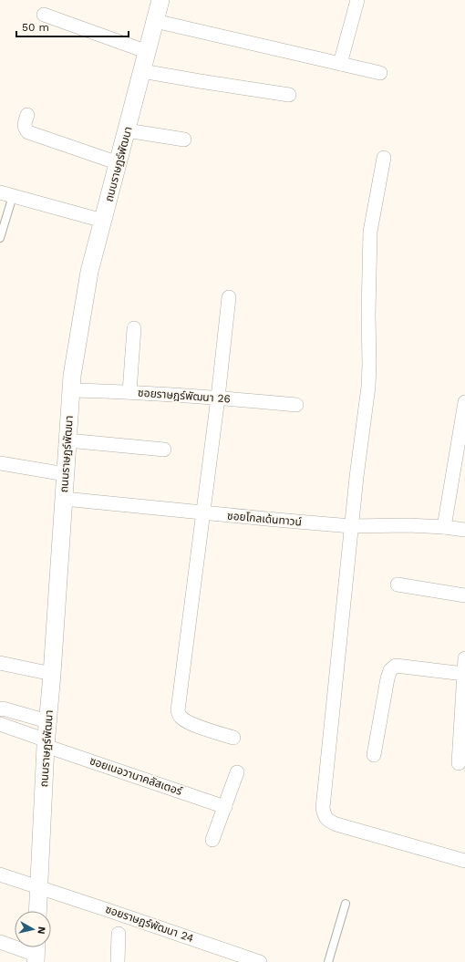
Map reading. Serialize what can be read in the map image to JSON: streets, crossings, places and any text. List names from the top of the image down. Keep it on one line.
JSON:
{"streets":{"street":["ถนนราษฏร์พัฒนา","ซอยราษฎร์พัฒนา 26","ซอยโกลเด้นทาวน์","ซอยเนอวานาคลัสเตอร์","ซอยราษฎร์พัฒนา 24"]},"crossings":[["ถนนราษฏร์พัฒนา","ซอยราษฎร์พัฒนา 26"],["ถนนราษฏร์พัฒนา","ซอยโกลเด้นทาวน์"],["ถนนราษฏร์พัฒนา","ซอยเนอวานาคลัสเตอร์"],["ถนนราษฏร์พัฒนา","ซอยราษฎร์พัฒนา 24"]],"scale_bar":"50 m","north":"right"}
